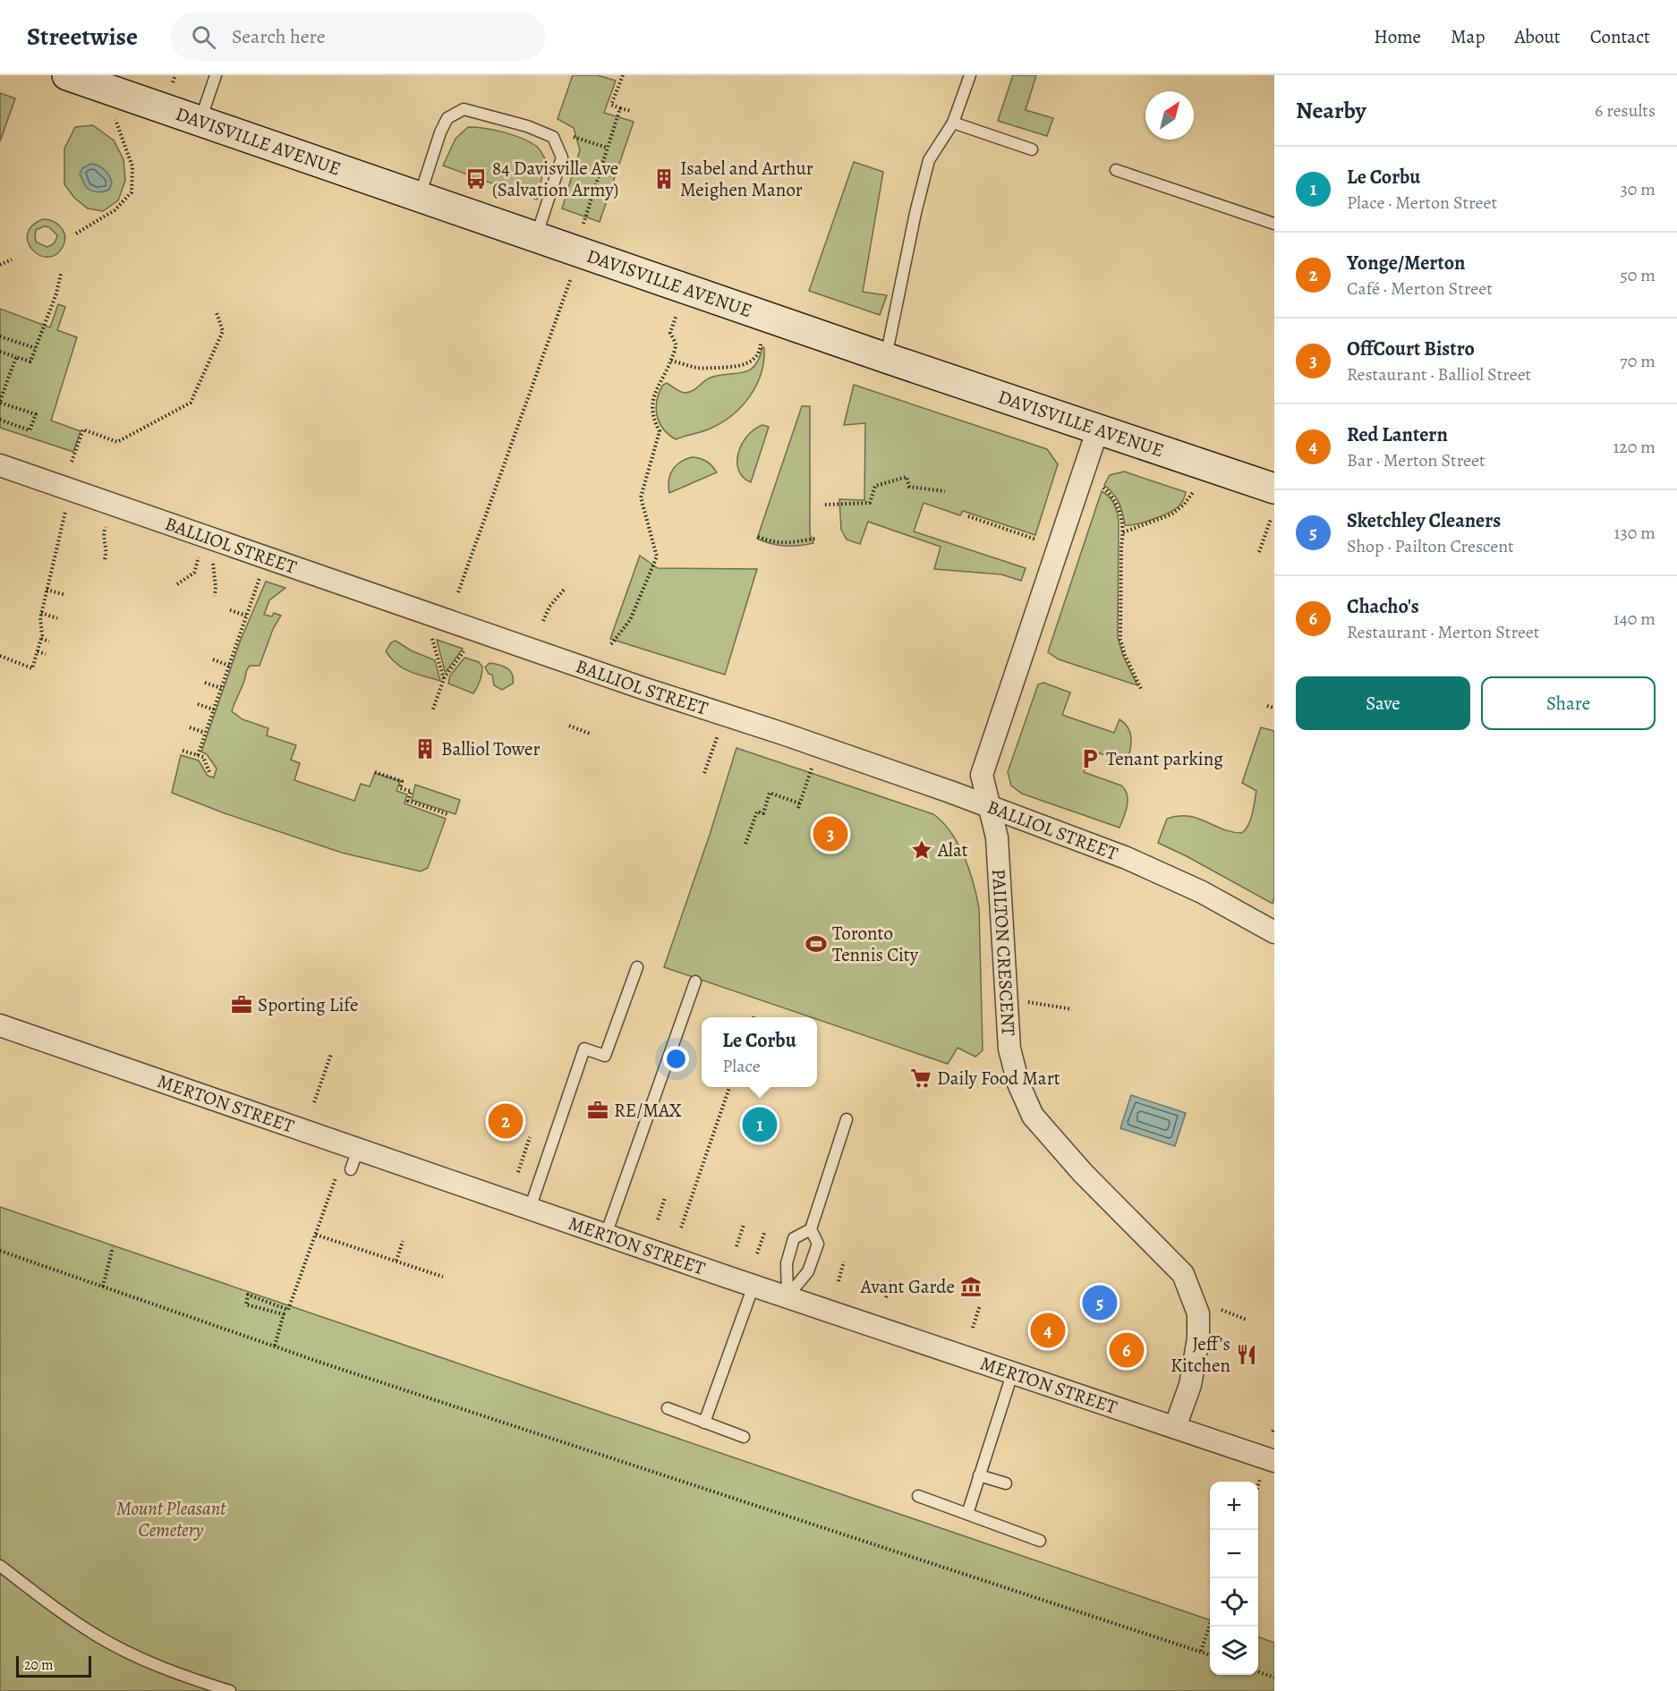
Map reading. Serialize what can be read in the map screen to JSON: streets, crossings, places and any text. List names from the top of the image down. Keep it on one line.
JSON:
{"streets":{"street":["DAVISVILLE AVENUE","BALLIOL STREET","PAILTON CRESCENT","MERTON STREET"]},"crossings":[["DAVISVILLE AVENUE","PAILTON CRESCENT"],["BALLIOL STREET","PAILTON CRESCENT"],["PAILTON CRESCENT","MERTON STREET"]],"parks":["Mount Pleasant Cemetery"],"places":{"bus stop":["84 Davisville Ave (Salvation Army)"],"building":["Isabel and Arthur Meighen Manor","Balliol Tower"],"parking":["Tenant parking"],"place":["Alat"],"sports":["Toronto Tennis City"],"office":["Sporting Life","RE/MAX"],"supermarket":["Daily Food Mart"],"museum":["Avant Garde"],"restaurant":["Jeff’s Kitchen"]},"scale_bar":"20 m","north":"top right","page":{"header":"Streetwise","search":"Search here","nav":["Home","Map","About","Contact"],"heading":["Nearby","6 results"],"list":[{"mark":"1","name":"Le Corbu","note":"Place · Merton Street","value":"30 m"},{"mark":"2","name":"Yonge/Merton","note":"Café · Merton Street","value":"50 m"},{"mark":"3","name":"OffCourt Bistro","note":"Restaurant · Balliol Street","value":"70 m"},{"mark":"4","name":"Red Lantern","note":"Bar · Merton Street","value":"120 m"},{"mark":"5","name":"Sketchley Cleaners","note":"Shop · Pailton Crescent","value":"130 m"},{"mark":"6","name":"Chacho's","note":"Restaurant · Merton Street","value":"140 m"}],"buttons":["Save","Share"],"pins":["3","2","1","5","4","6"],"popup":["Le Corbu","Place"],"map_buttons":["+","−"],"scale":"20 m"}}
